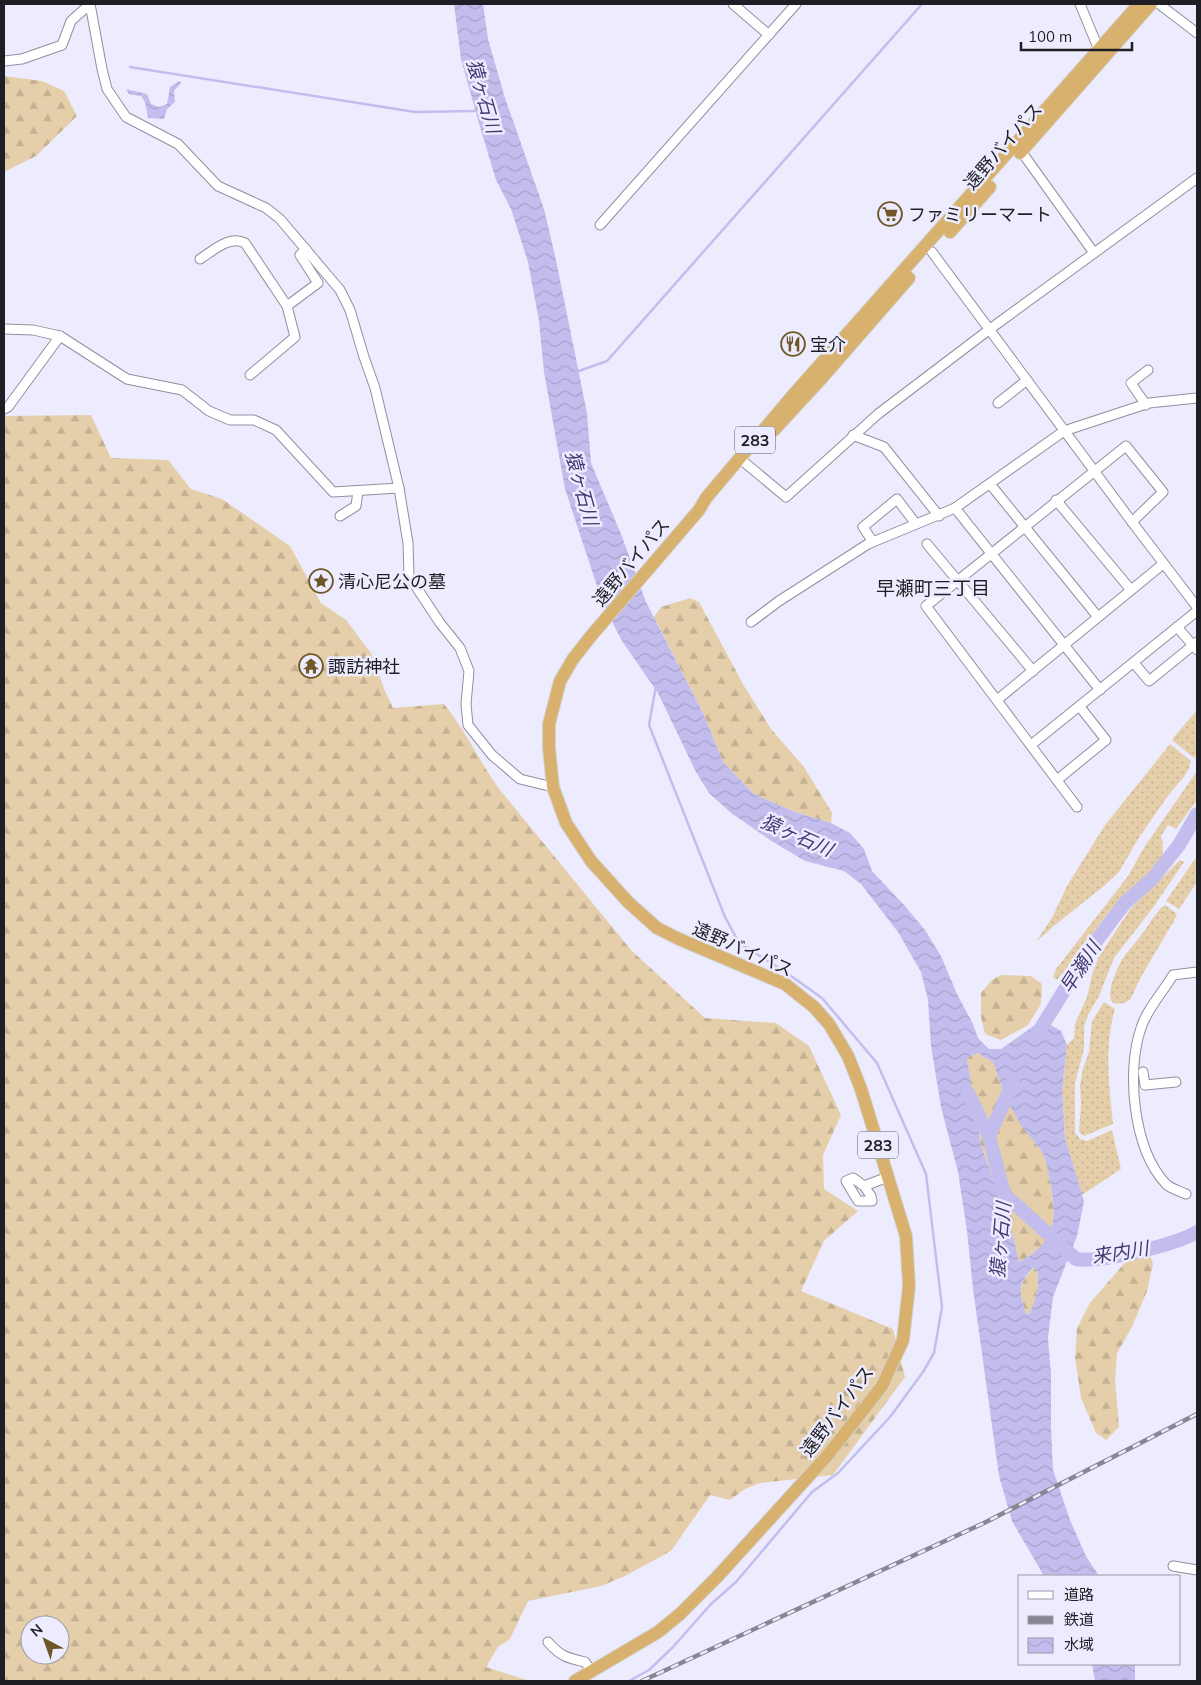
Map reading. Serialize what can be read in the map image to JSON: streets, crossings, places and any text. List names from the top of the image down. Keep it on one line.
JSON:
{"streets":{"highway":["遠野バイパス","283"]},"districts":["早瀬町三丁目"],"water":["猿ヶ石川","早瀬川","来内川"],"places":{"supermarket":["ファミリーマート"],"restaurant":["宝介"],"place":["清心尼公の墓"],"temple":["諏訪神社"]},"legend":["道路","鉄道","水域"],"scale_bar":"100 m","north":"top left"}
